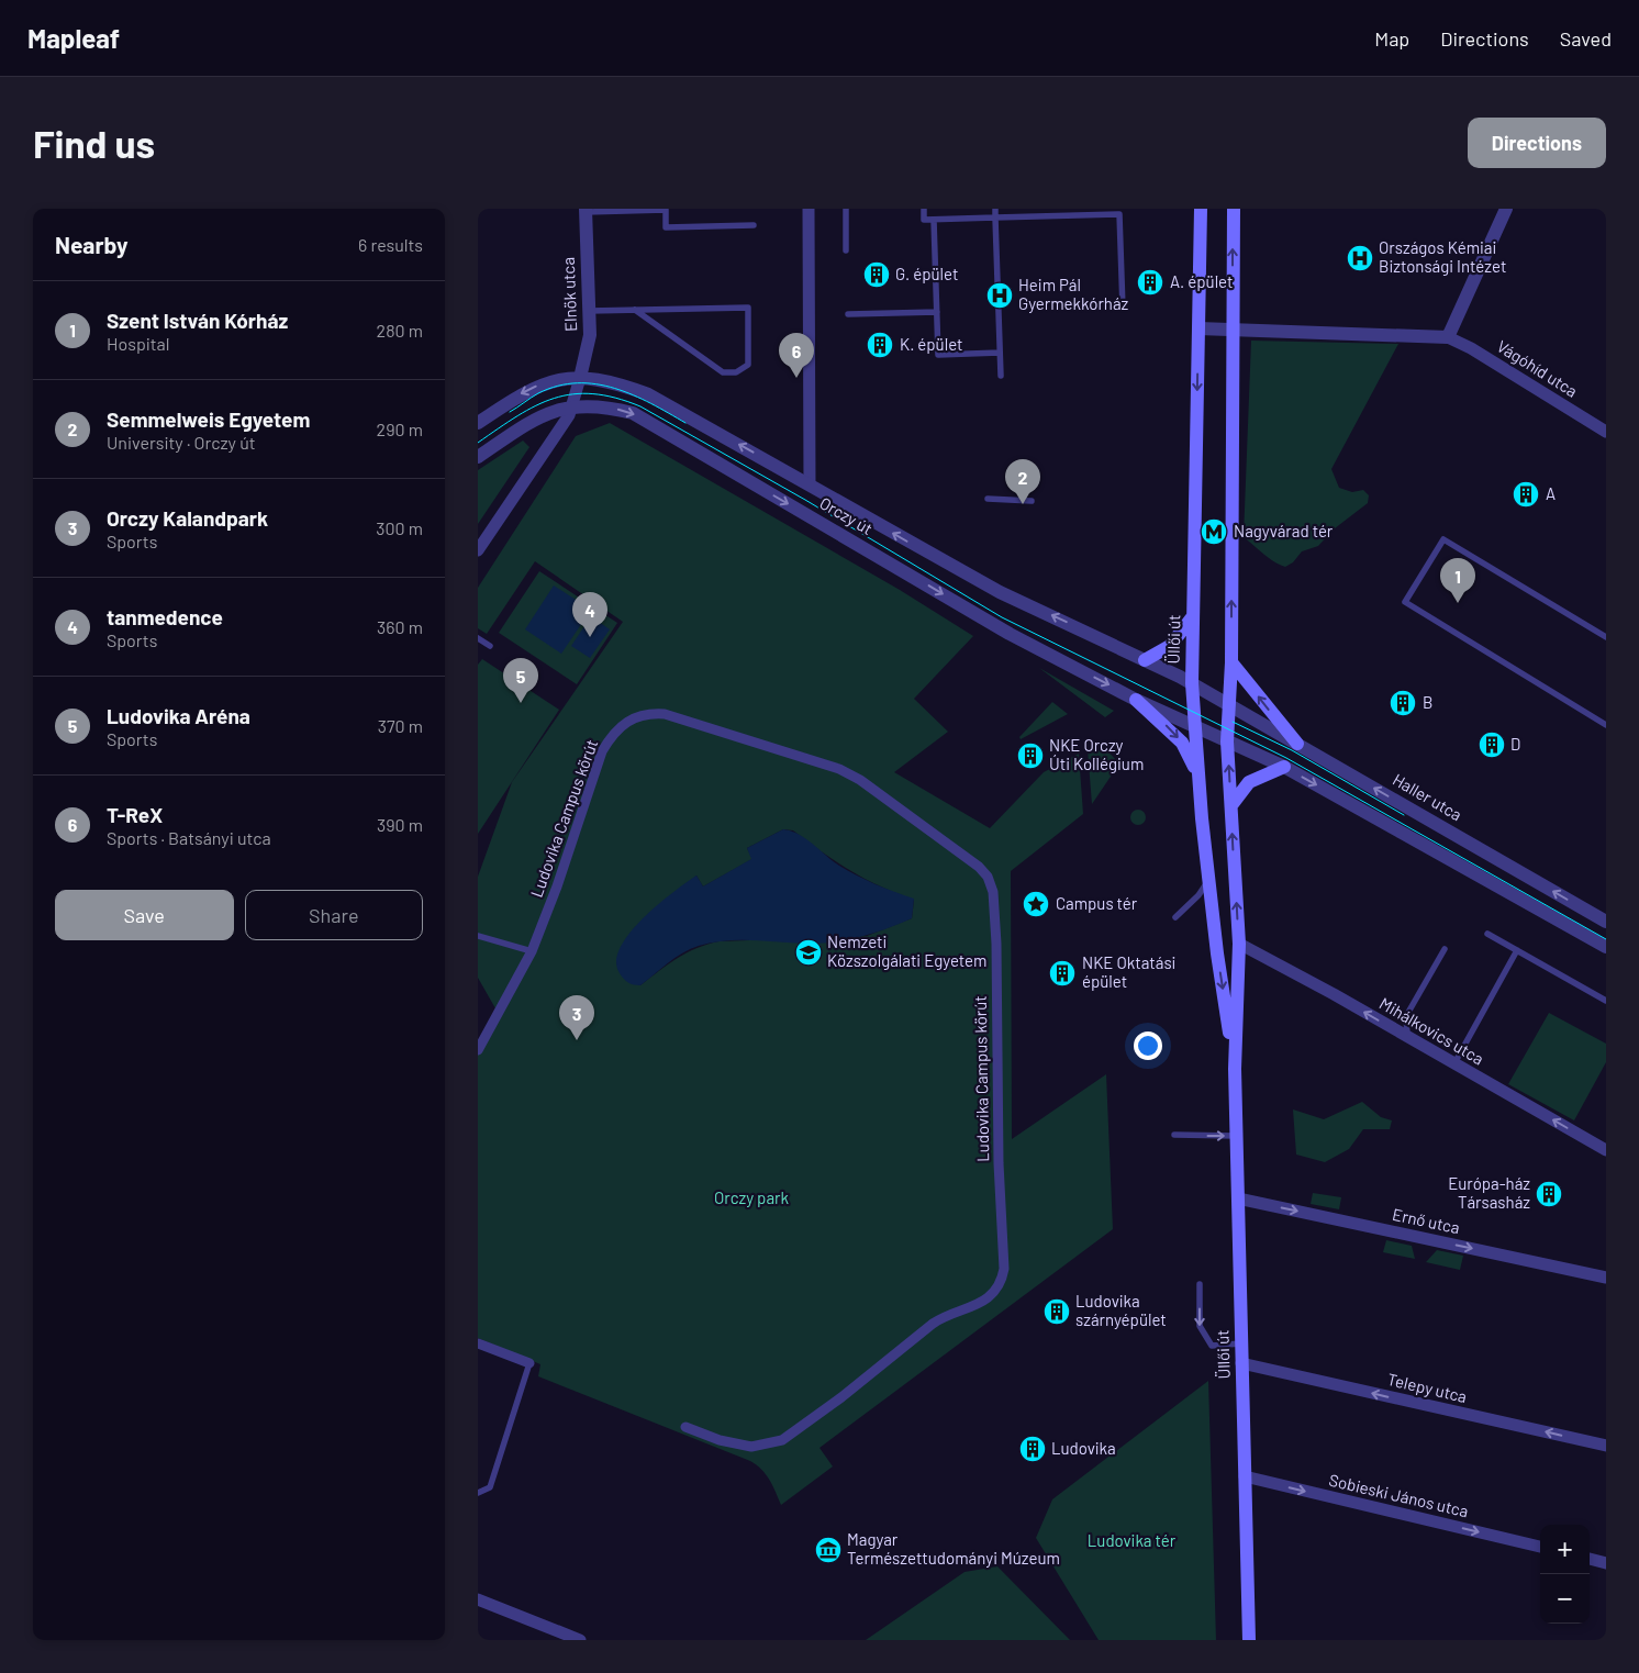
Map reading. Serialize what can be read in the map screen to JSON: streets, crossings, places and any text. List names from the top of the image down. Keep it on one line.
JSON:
{"streets":{"main road":["Üllői út"],"street":["Elnök utca","Vágóhíd utca","Orczy út","Haller utca","Ludovika Campus körút","Mihálkovics utca","Ernő utca","Telepy utca","Sobieski János utca"]},"crossings":[["Elnök utca","Orczy út"],["Orczy út","Üllői út"],["Orczy út","Haller utca"],["Üllői út","Haller utca"],["Üllői út","Mihálkovics utca"],["Üllői út","Ernő utca"],["Üllői út","Telepy utca"],["Üllői út","Sobieski János utca"]],"one_way":["Mihálkovics utca","Ernő utca","Telepy utca","Sobieski János utca"],"parks":["Orczy park","Ludovika tér"],"places":{"hospital":["Országos Kémiai Biztonsági Intézet","Heim Pál Gyermekkórház"],"building":["G. épület","A. épület","K. épület","A","B","D","NKE Orczy Úti Kollégium","NKE Oktatási épület","Európa-ház Társasház","Ludovika szárnyépület","Ludovika"],"metro station":["Nagyvárad tér"],"place":["Campus tér"],"school or university":["Nemzeti Közszolgálati Egyetem"],"museum":["Magyar Természettudományi Múzeum"]},"page":{"header":"Mapleaf","nav":["Map","Directions","Saved"],"buttons":["Directions",["Save","Share"]],"title":"Find us","heading":["Nearby","6 results"],"list":[{"mark":"1","name":"Szent István Kórház","note":"Hospital","value":"280 m"},{"mark":"2","name":"Semmelweis Egyetem","note":"University · Orczy út","value":"290 m"},{"mark":"3","name":"Orczy Kalandpark","note":"Sports","value":"300 m"},{"mark":"4","name":"tanmedence","note":"Sports","value":"360 m"},{"mark":"5","name":"Ludovika Aréna","note":"Sports","value":"370 m"},{"mark":"6","name":"T-ReX","note":"Sports · Batsányi utca","value":"390 m"}],"pins":["6","2","1","4","5","3"],"map_buttons":["+","−"]}}
